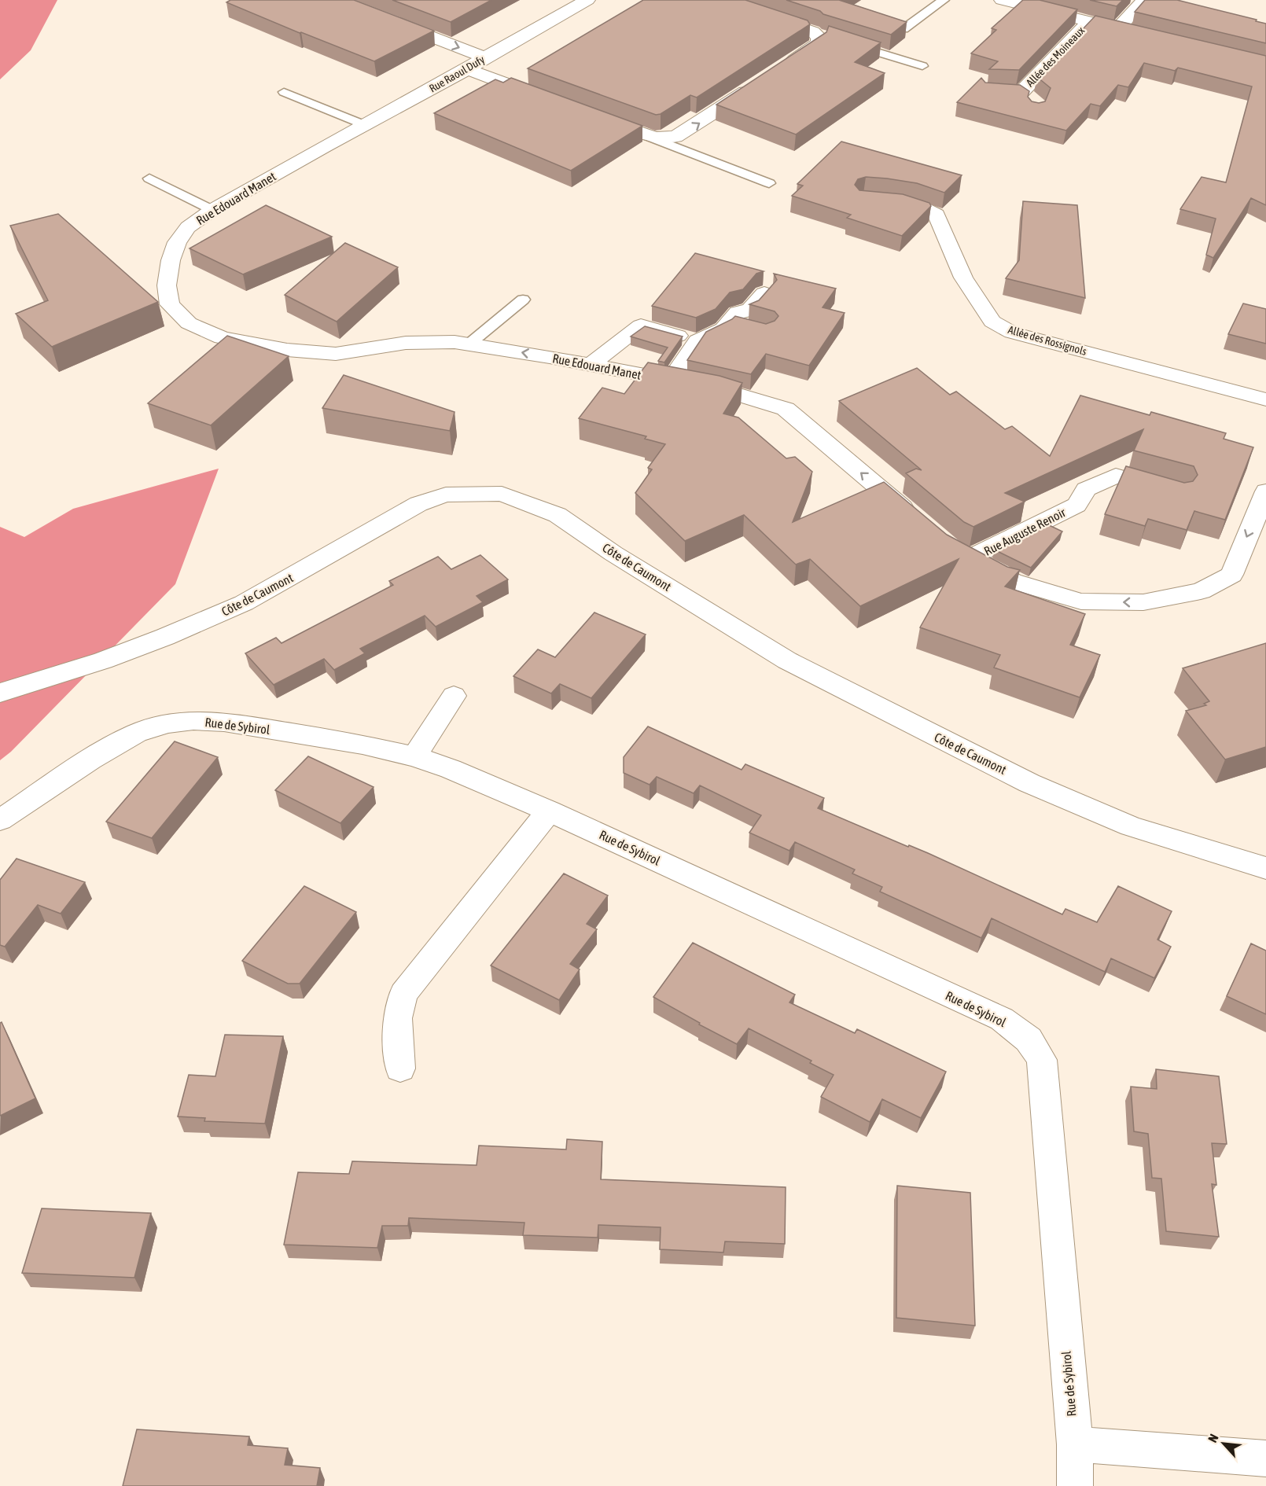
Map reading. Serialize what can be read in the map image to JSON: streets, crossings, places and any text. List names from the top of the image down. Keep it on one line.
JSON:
{"streets":{"street":["Allée des Moineaux","Rue Raoul Dufy","Rue Edouard Manet","Allée des Rossignols","Rue Auguste Renoir","Côte de Caumont","Rue de Sybirol"]},"crossings":[["Rue Raoul Dufy","Rue Edouard Manet"]],"one_way":["Rue Edouard Manet"],"north":"top left"}
